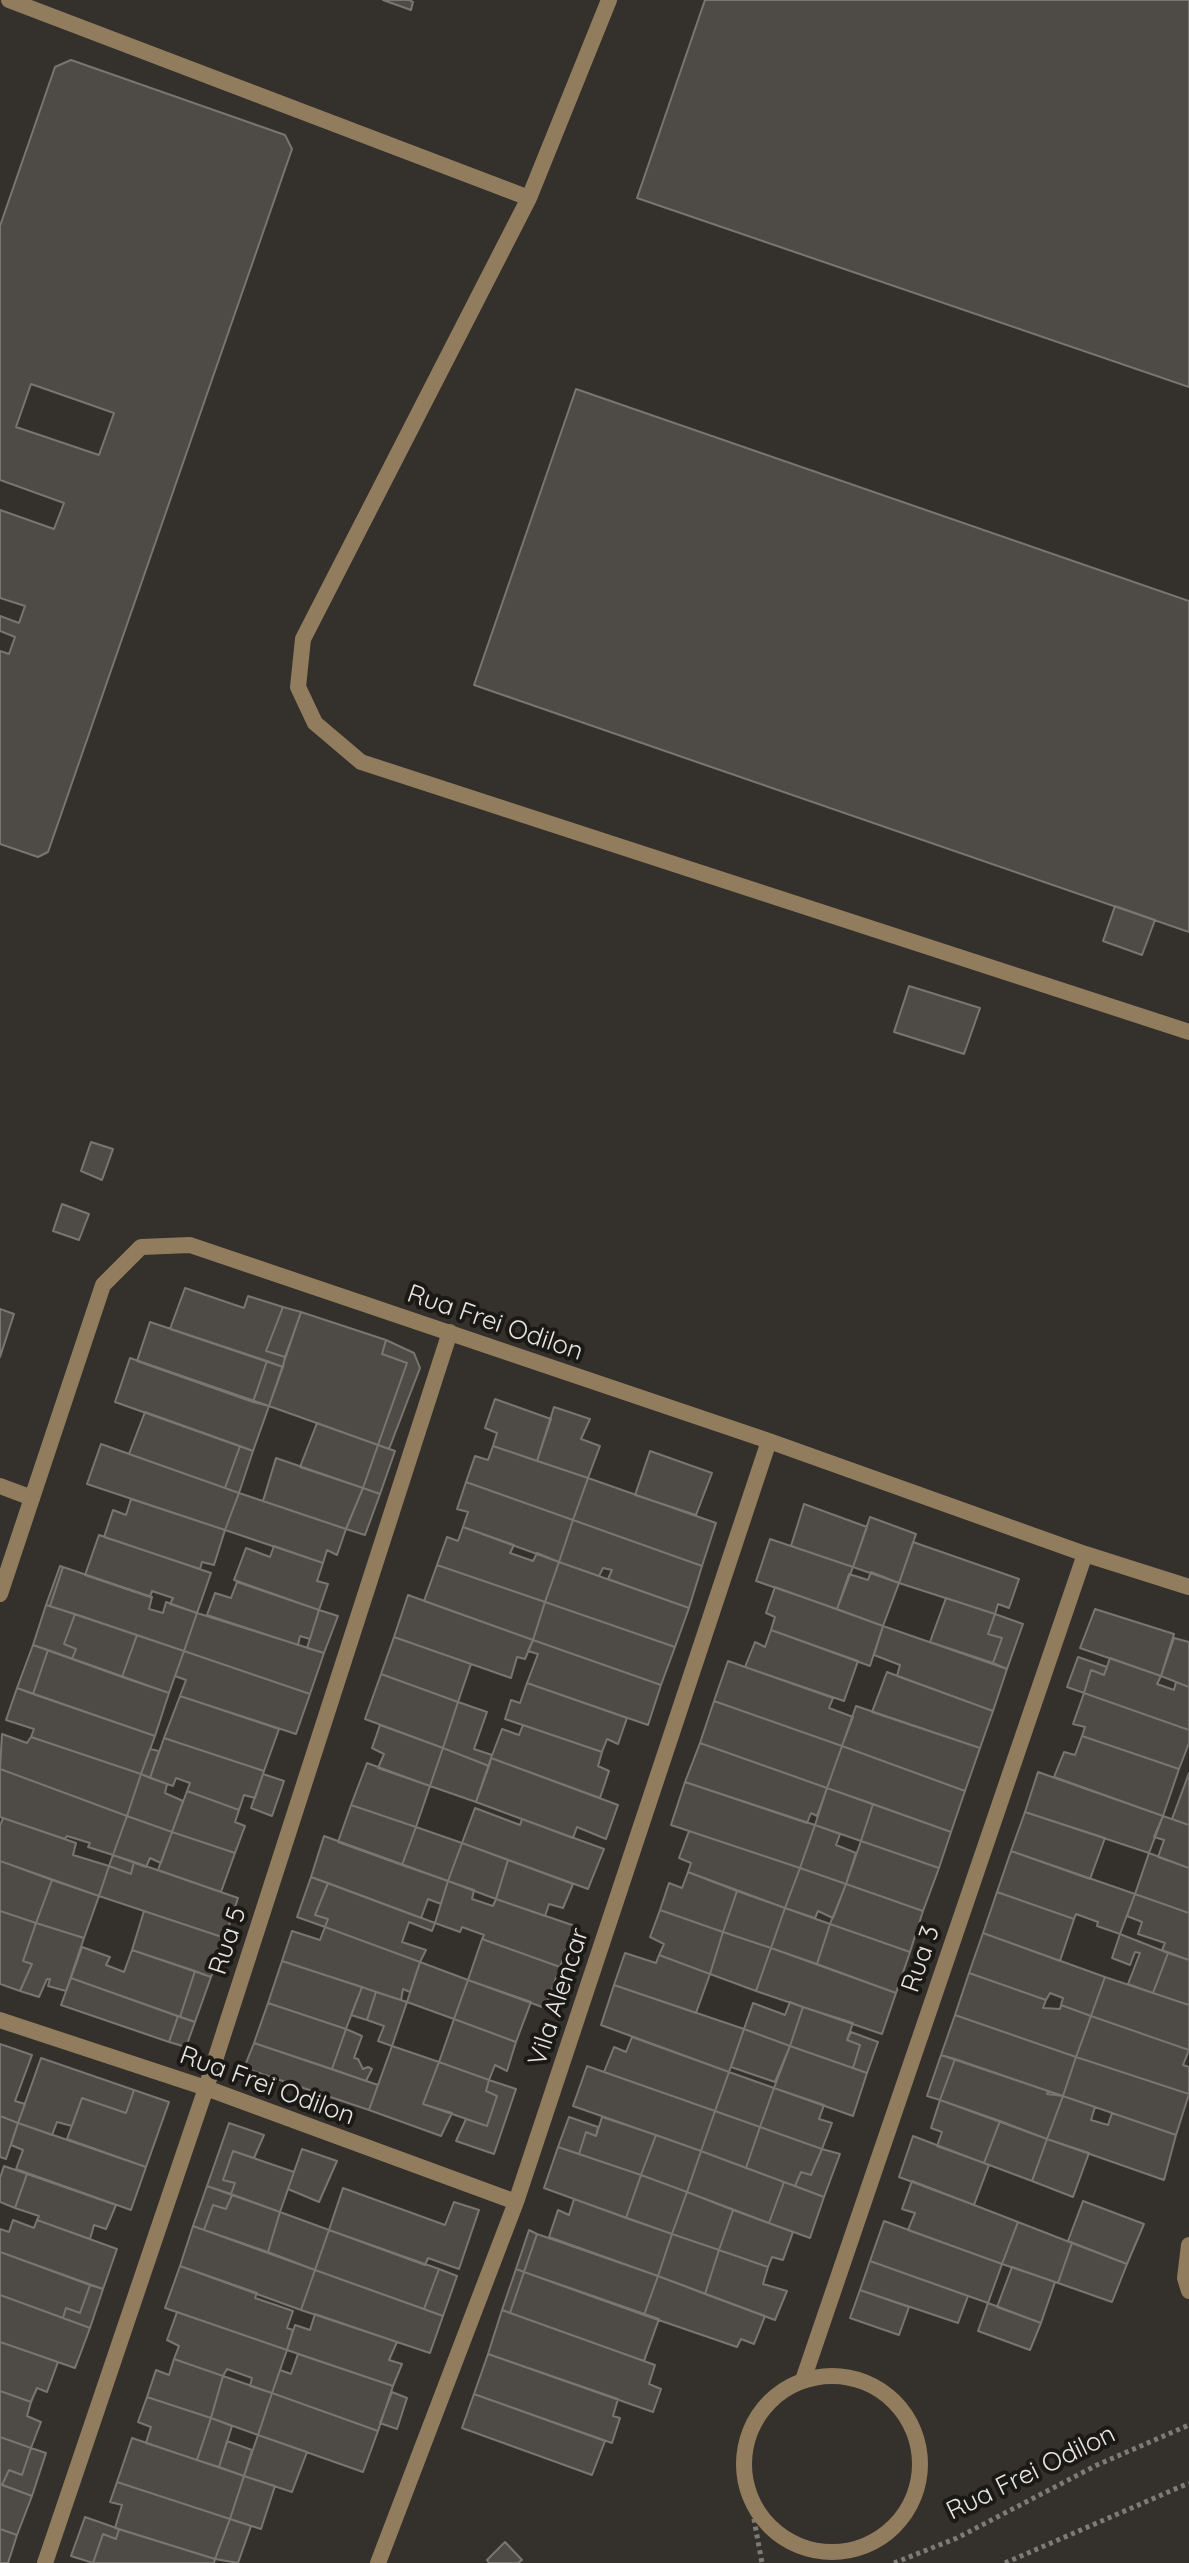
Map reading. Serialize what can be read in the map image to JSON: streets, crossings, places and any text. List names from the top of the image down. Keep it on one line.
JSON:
{"streets":{"street":["Rua Frei Odilon","Rua 5","Rua 3","Vila Alencar"]},"crossings":[["Rua Frei Odilon","Rua 5"],["Rua Frei Odilon","Rua 3"],["Rua Frei Odilon","Vila Alencar"]]}
